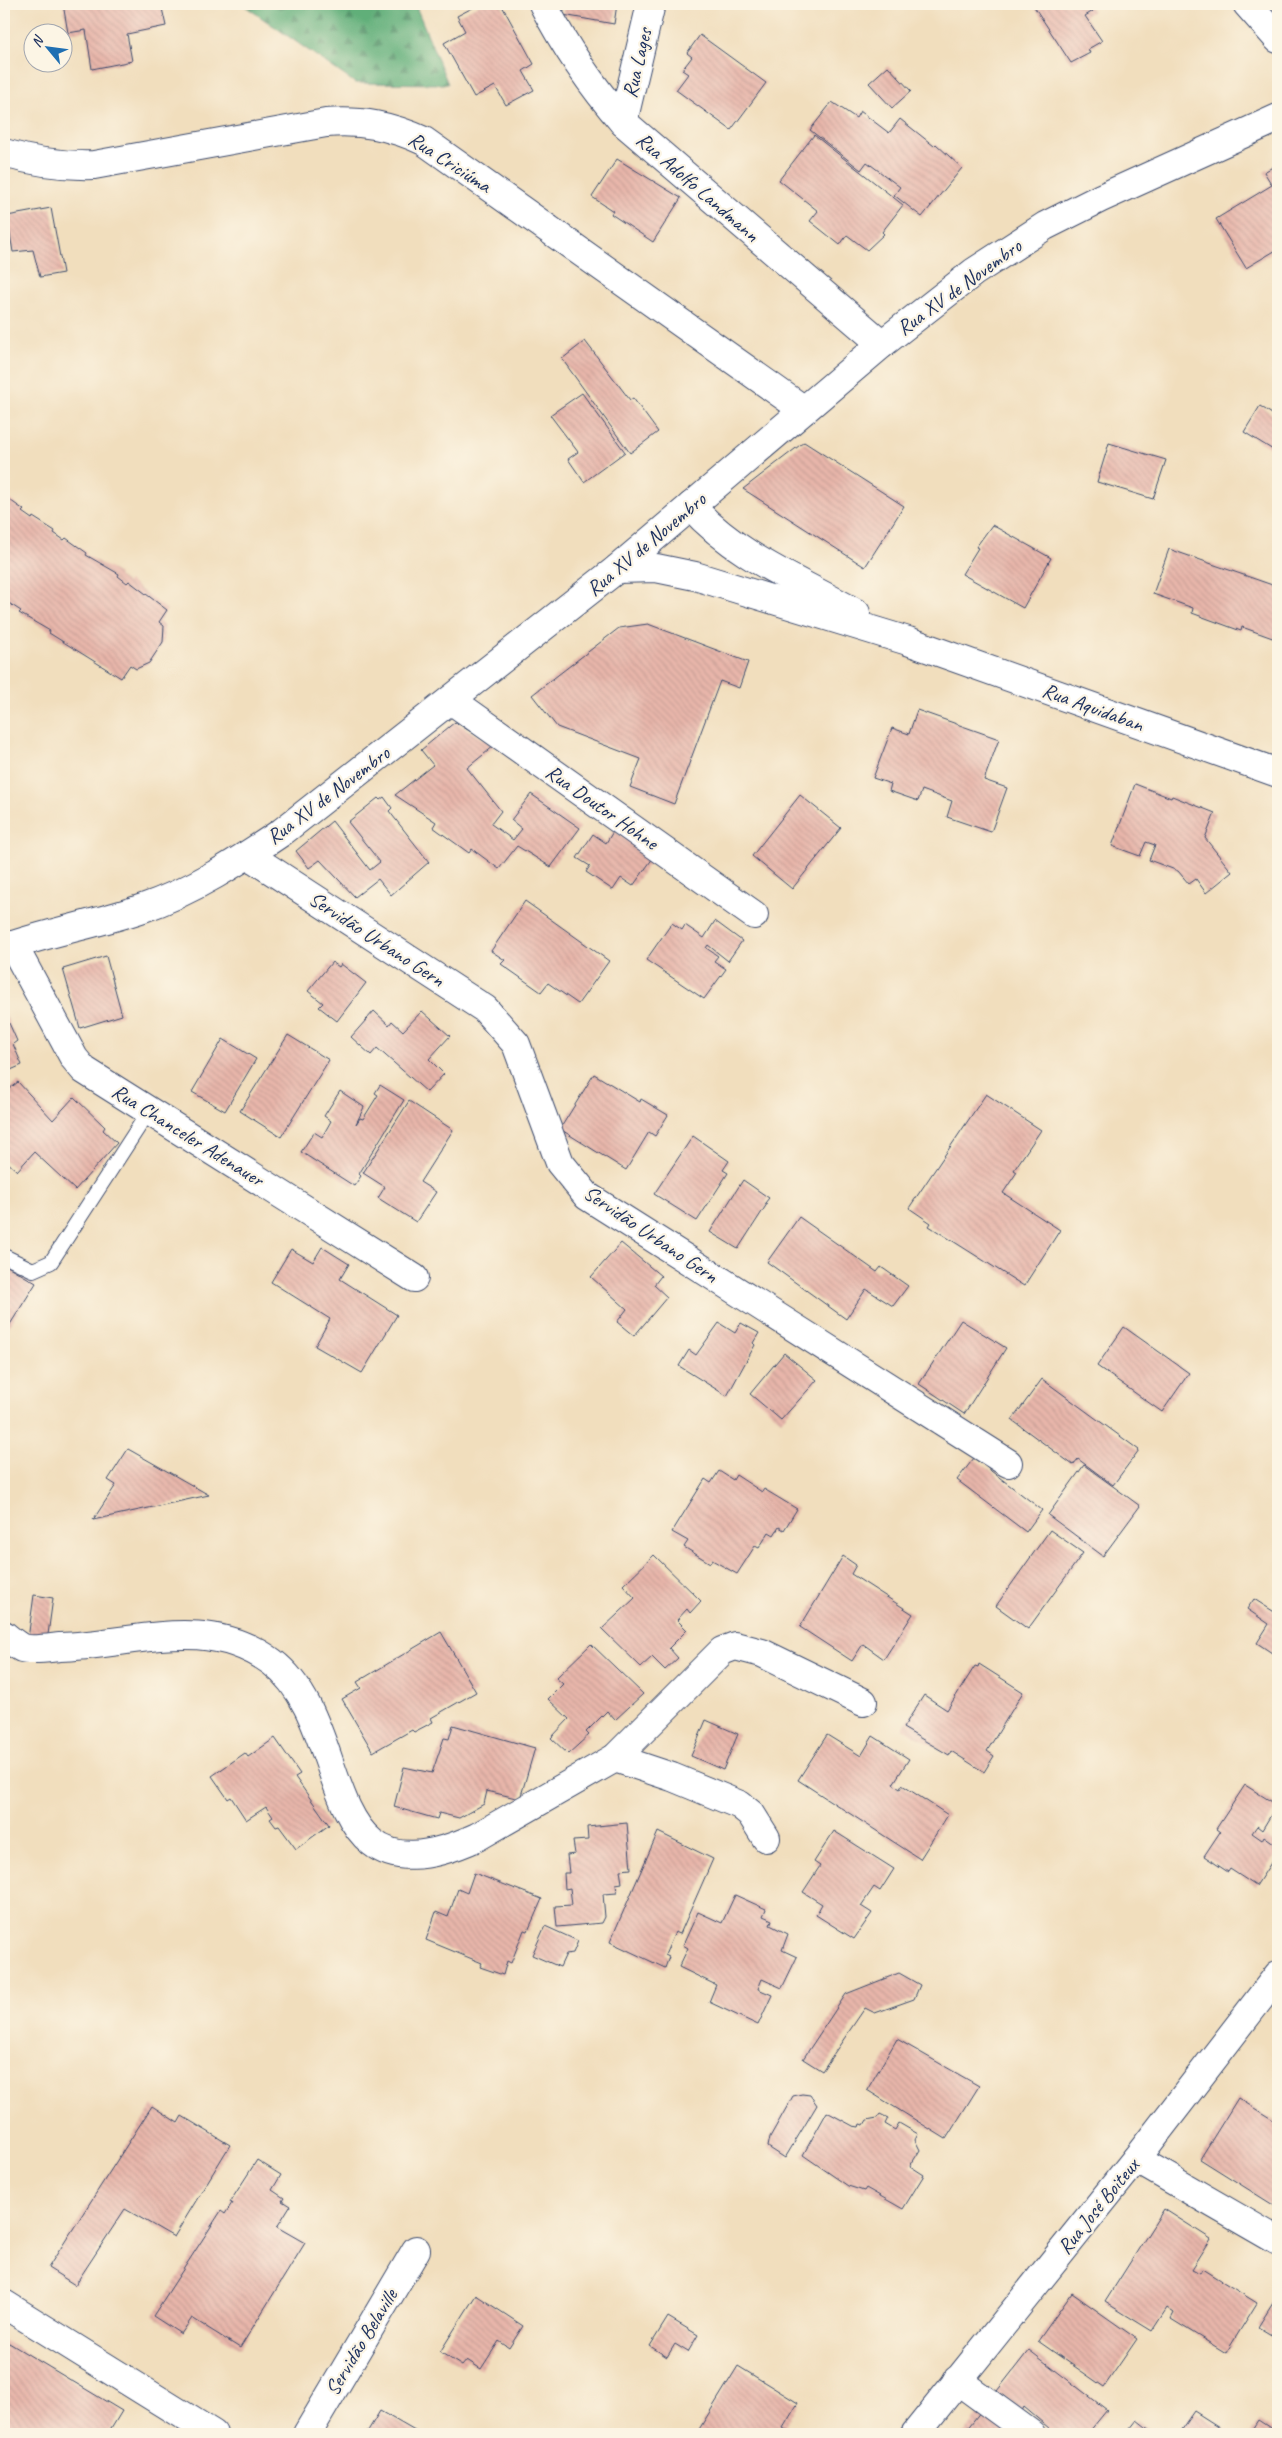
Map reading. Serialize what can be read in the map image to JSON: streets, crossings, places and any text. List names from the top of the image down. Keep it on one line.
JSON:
{"streets":{"street":["Rua Lages","Rua Criciúma","Rua Adolfo Landmann","Rua XV de Novembro","Rua Aquidaban","Rua Doutor Hohne","Servidão Urbano Gern","Rua Chanceler Adenauer","Rua José Boiteux","Servidão Belaville"]},"crossings":[["Rua Lages","Rua Adolfo Landmann"],["Rua Criciúma","Rua XV de Novembro"],["Rua Adolfo Landmann","Rua XV de Novembro"],["Rua XV de Novembro","Rua Aquidaban"],["Rua XV de Novembro","Rua Doutor Hohne"],["Rua XV de Novembro","Servidão Urbano Gern"],["Rua XV de Novembro","Rua Chanceler Adenauer"]],"north":"top left"}
